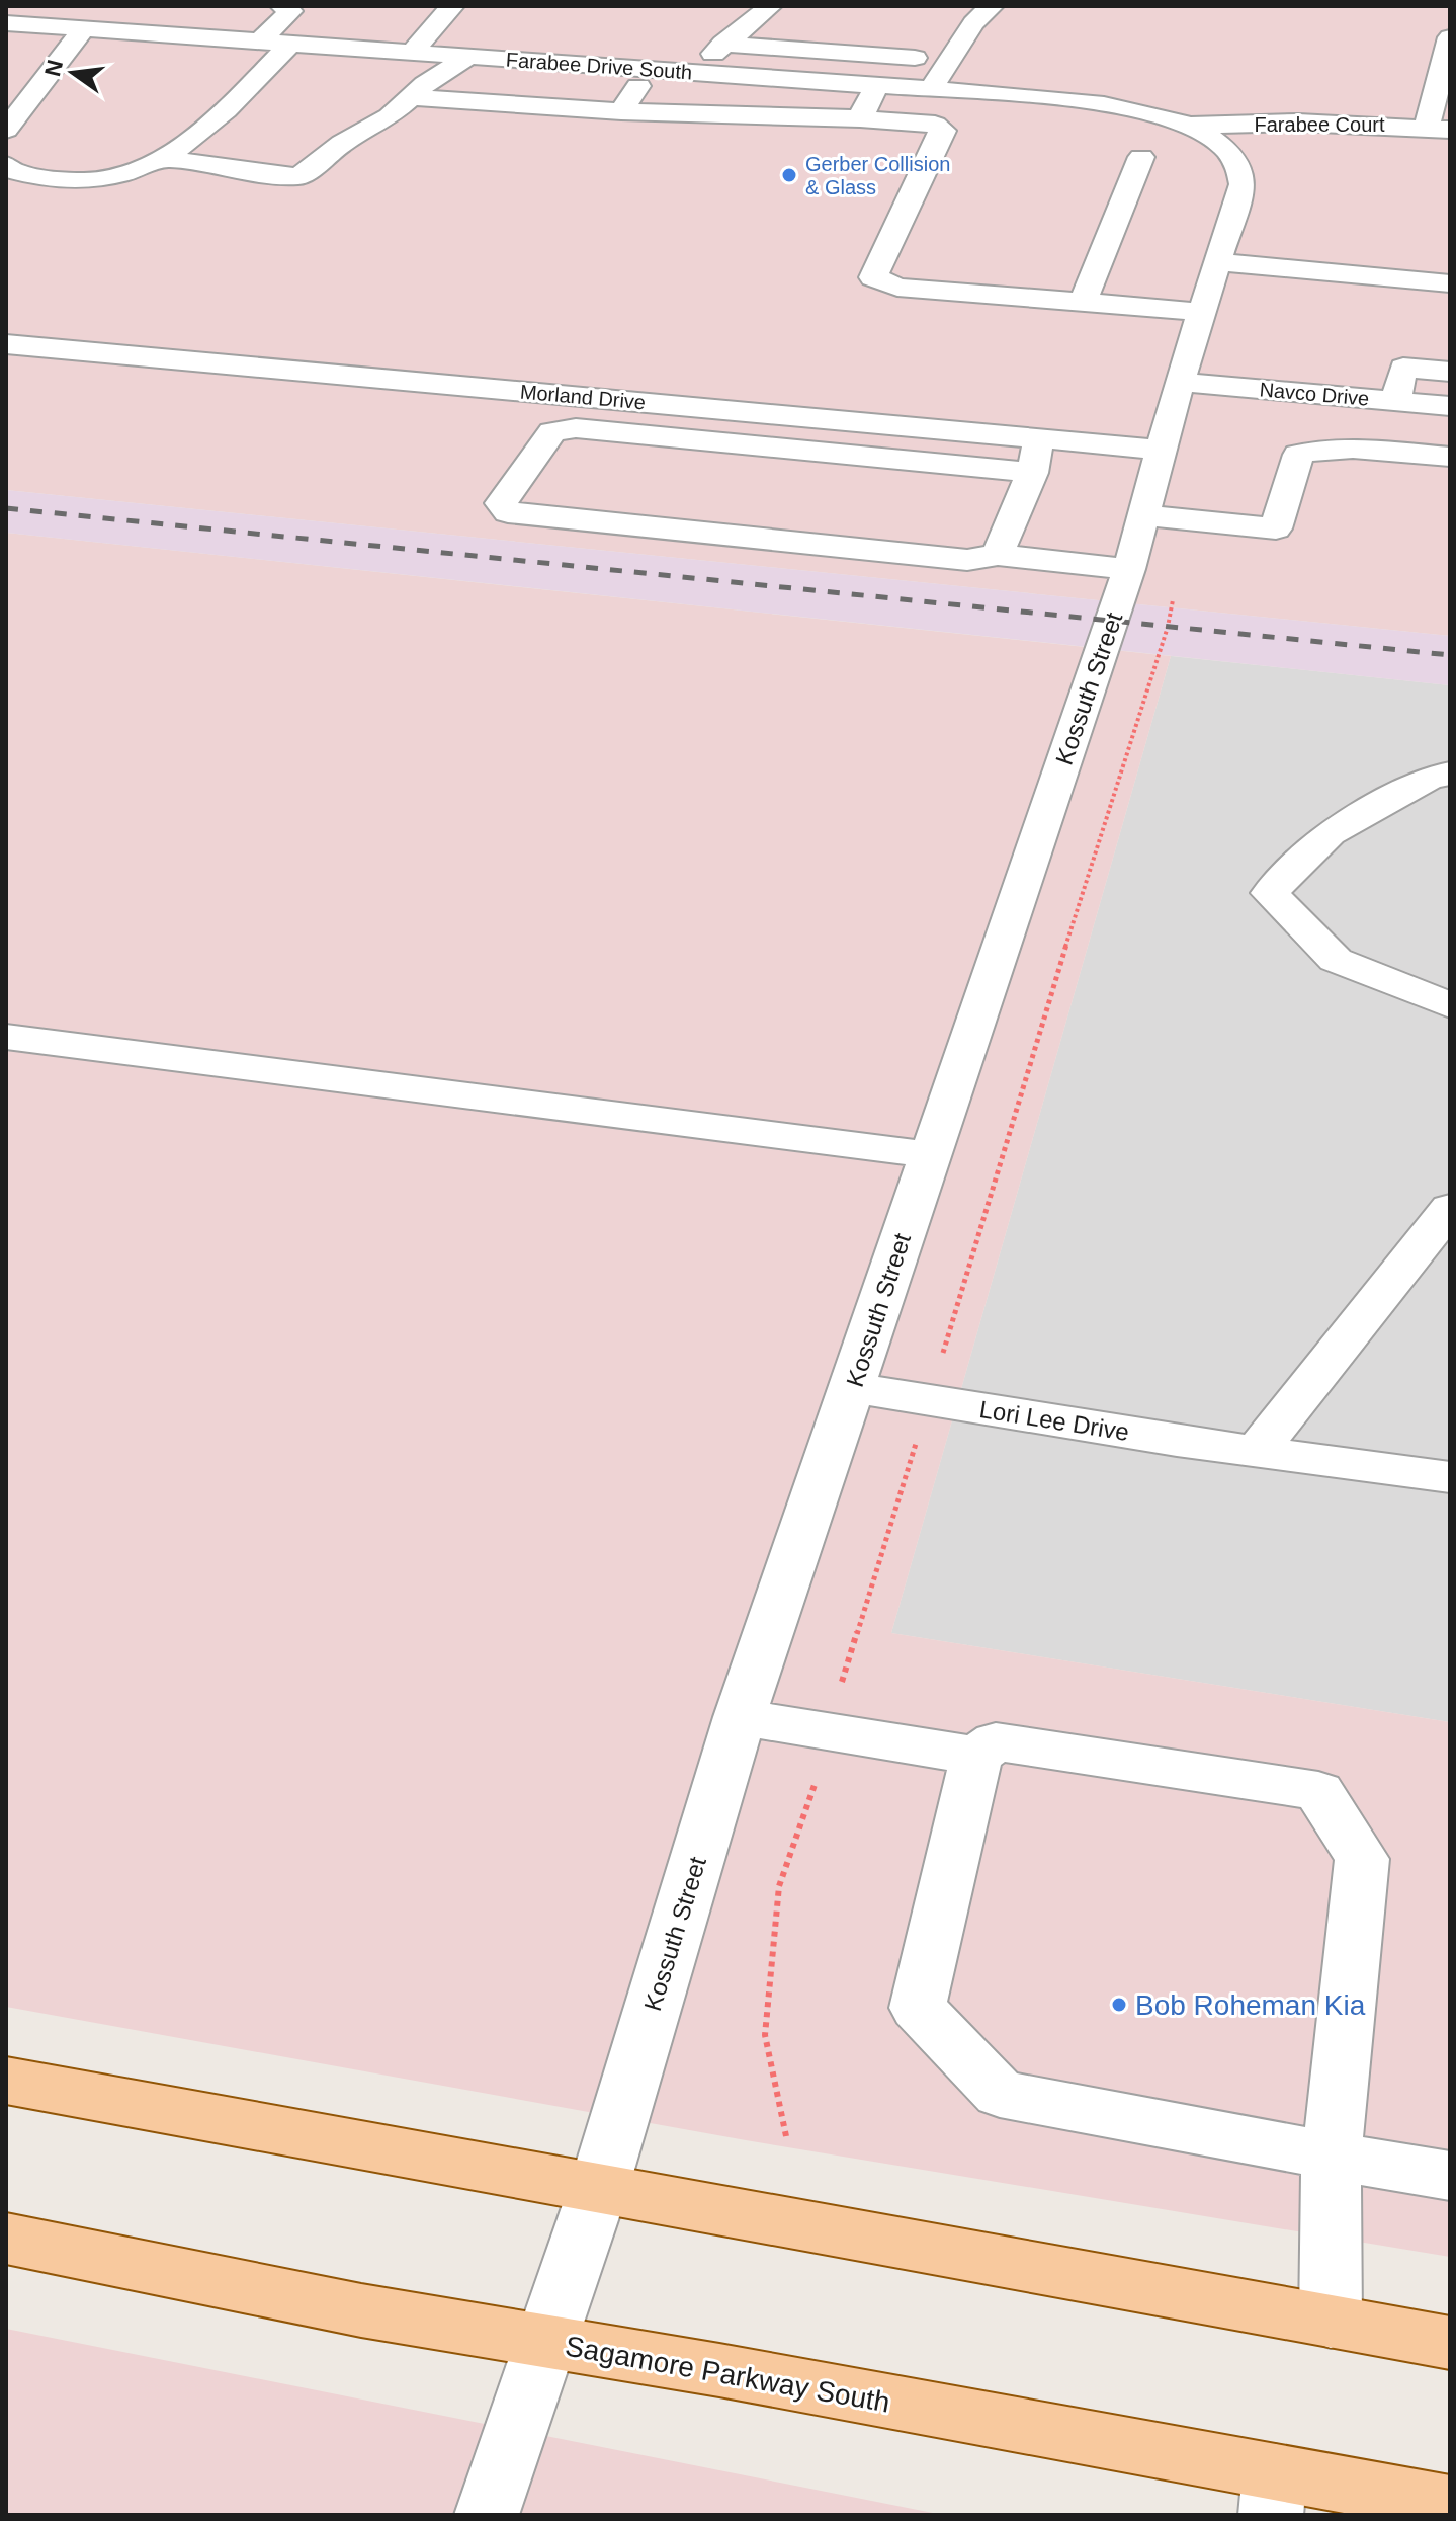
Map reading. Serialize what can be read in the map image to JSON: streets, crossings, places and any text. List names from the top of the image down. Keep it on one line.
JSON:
{"streets":{"main road":["Sagamore Parkway South"],"street":["Farabee Drive South","Farabee Court","Navco Drive","Morland Drive","Kossuth Street","Lori Lee Drive"]},"crossings":[["Farabee Drive South","Farabee Court"],["Farabee Drive South","Kossuth Street"],["Farabee Court","Kossuth Street"],["Navco Drive","Kossuth Street"],["Morland Drive","Kossuth Street"],["Kossuth Street","Lori Lee Drive"],["Kossuth Street","Sagamore Parkway South"]],"places":["Gerber Collision & Glass","Bob Roheman Kia"],"north":"left"}
